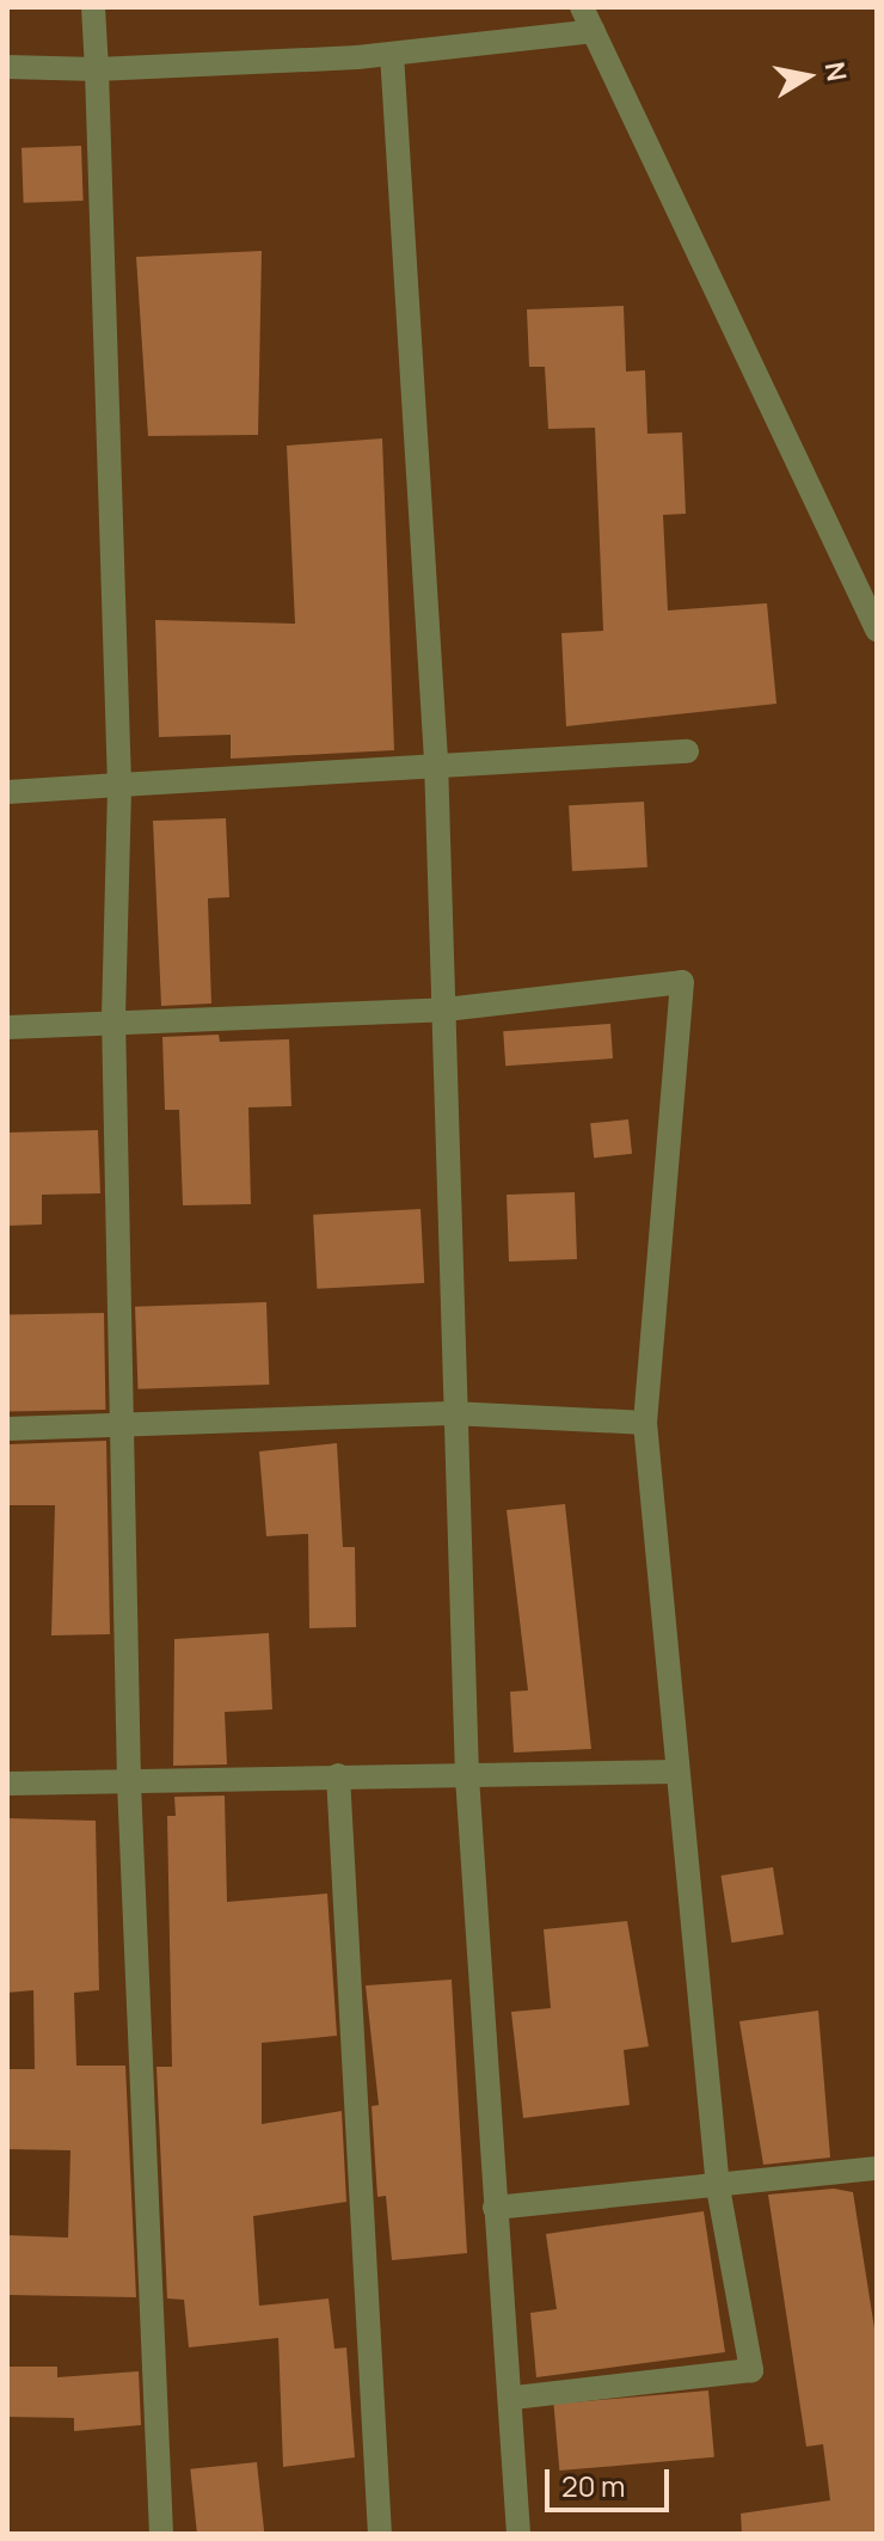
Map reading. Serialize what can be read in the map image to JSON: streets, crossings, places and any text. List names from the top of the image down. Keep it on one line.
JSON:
{"scale_bar":"20 m","north":"right"}
